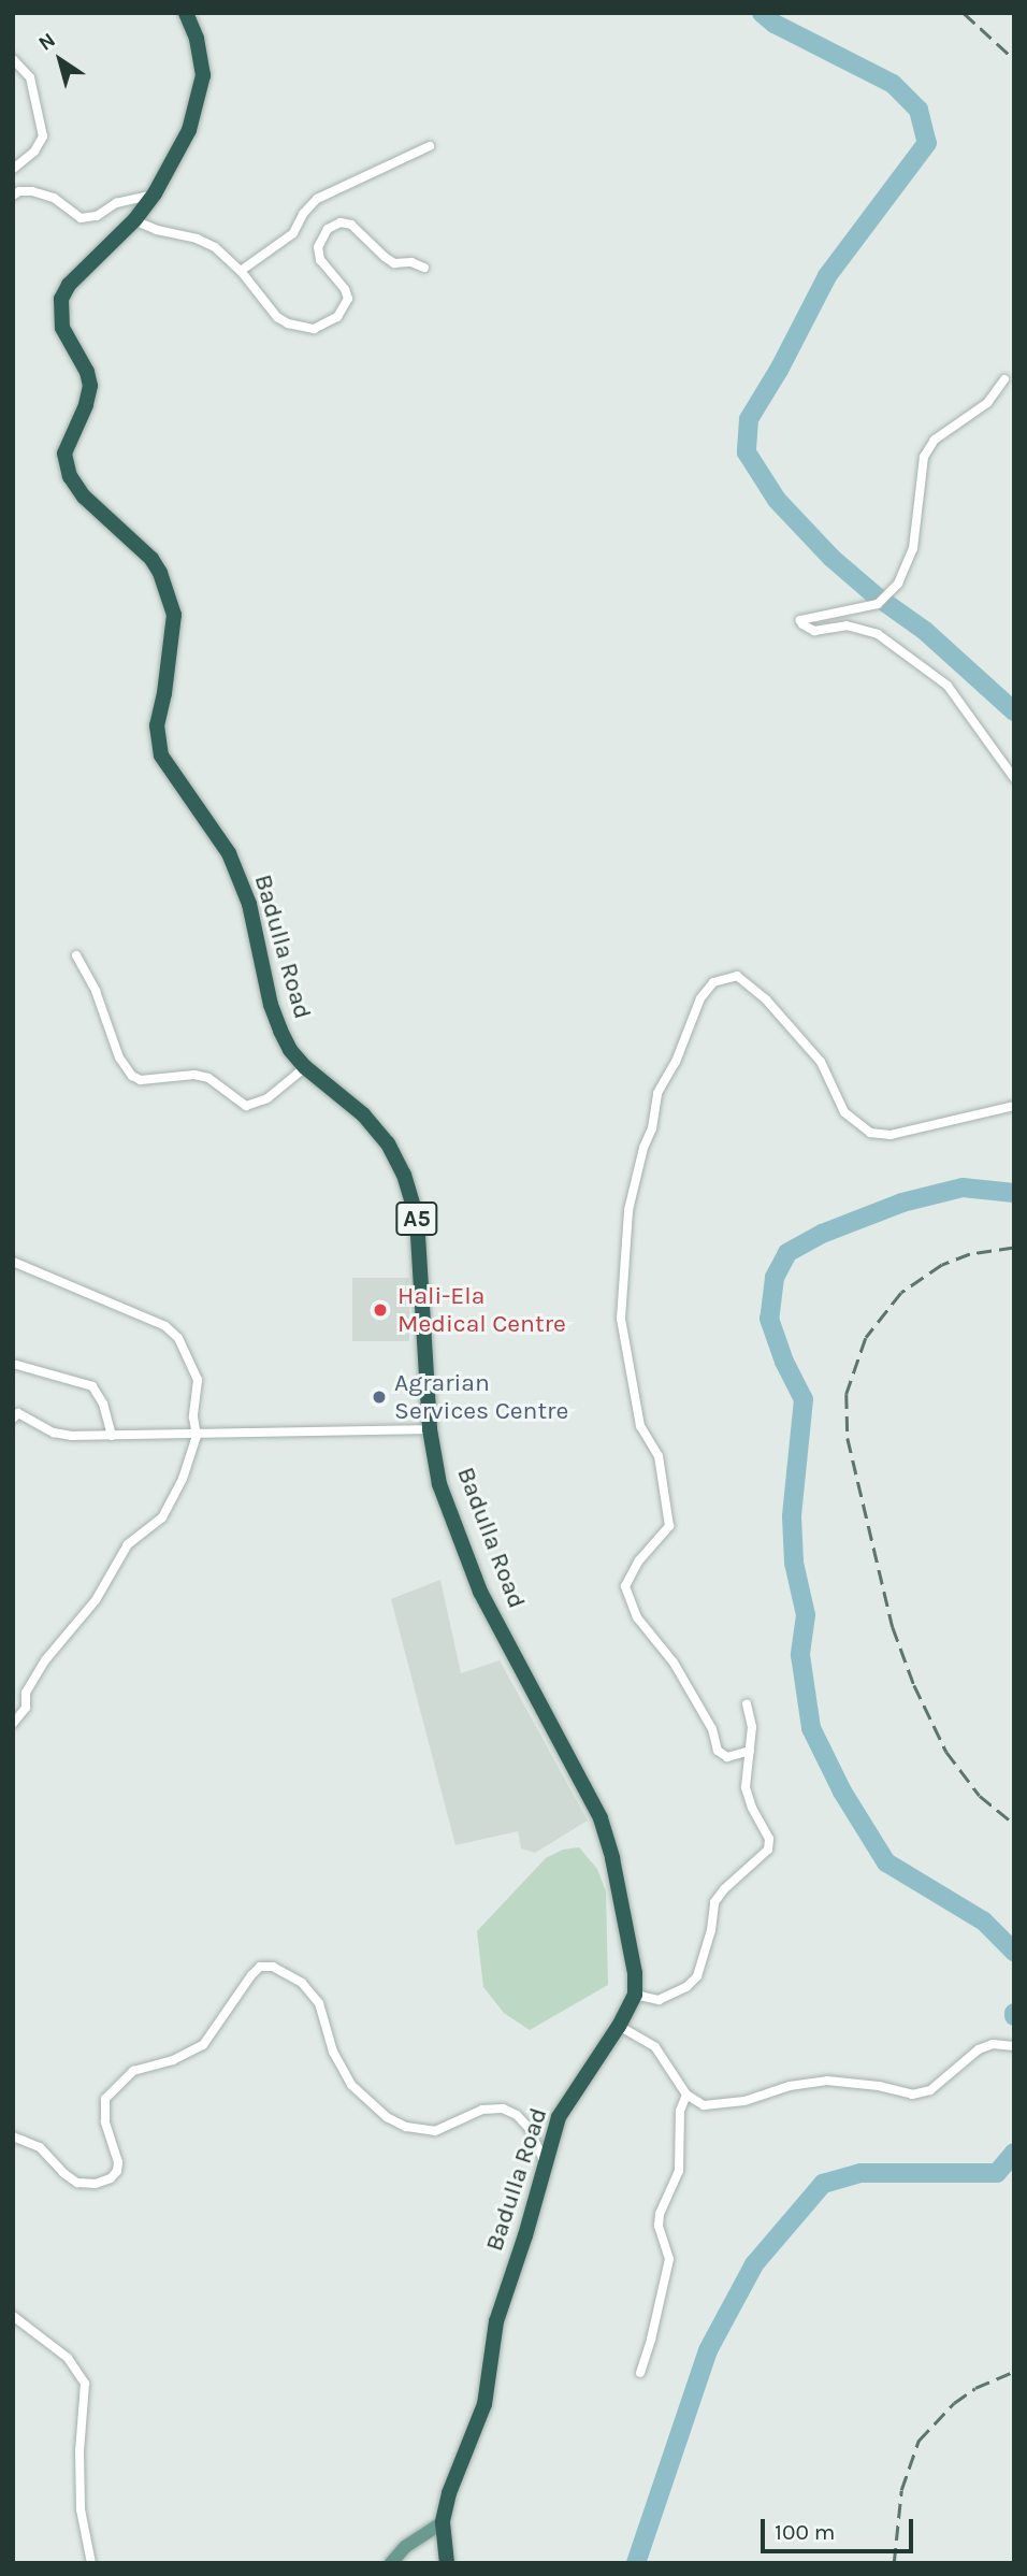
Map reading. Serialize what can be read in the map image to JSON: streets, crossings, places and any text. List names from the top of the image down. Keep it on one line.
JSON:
{"streets":{"highway":["Badulla Road","A5"]},"places":["Hali-Ela Medical Centre","Agrarian Services Centre"],"scale_bar":"100 m","north":"top left"}
